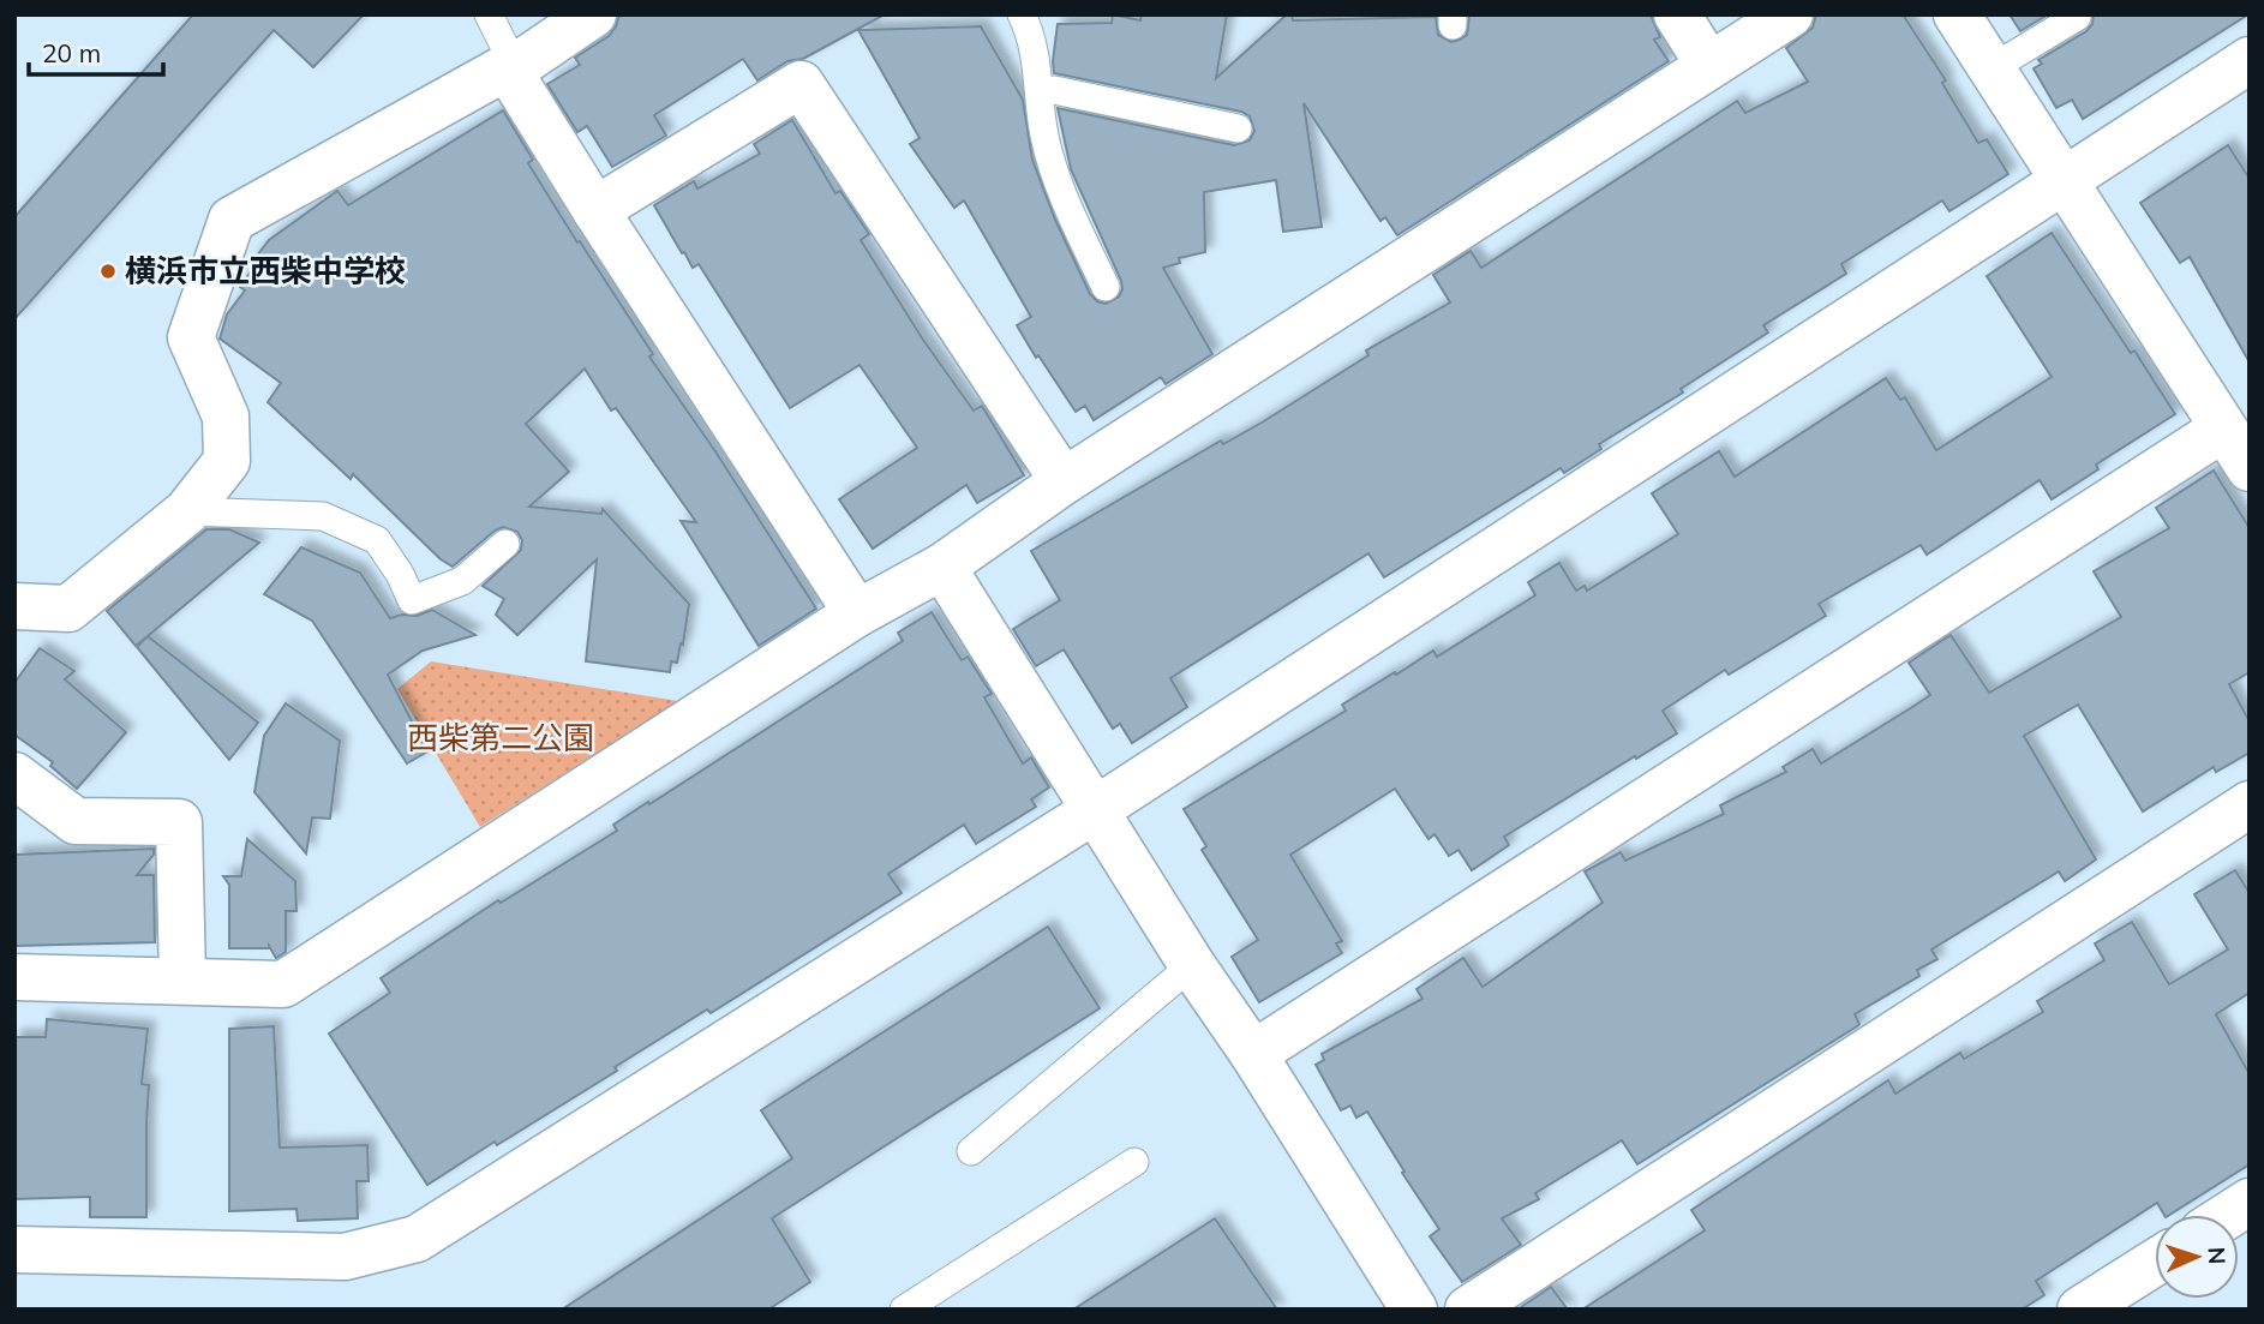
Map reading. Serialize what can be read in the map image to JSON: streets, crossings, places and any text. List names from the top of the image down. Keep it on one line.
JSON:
{"parks":["西柴第二公園"],"places":["横浜市立西柴中学校"],"scale_bar":"20 m","north":"right"}
